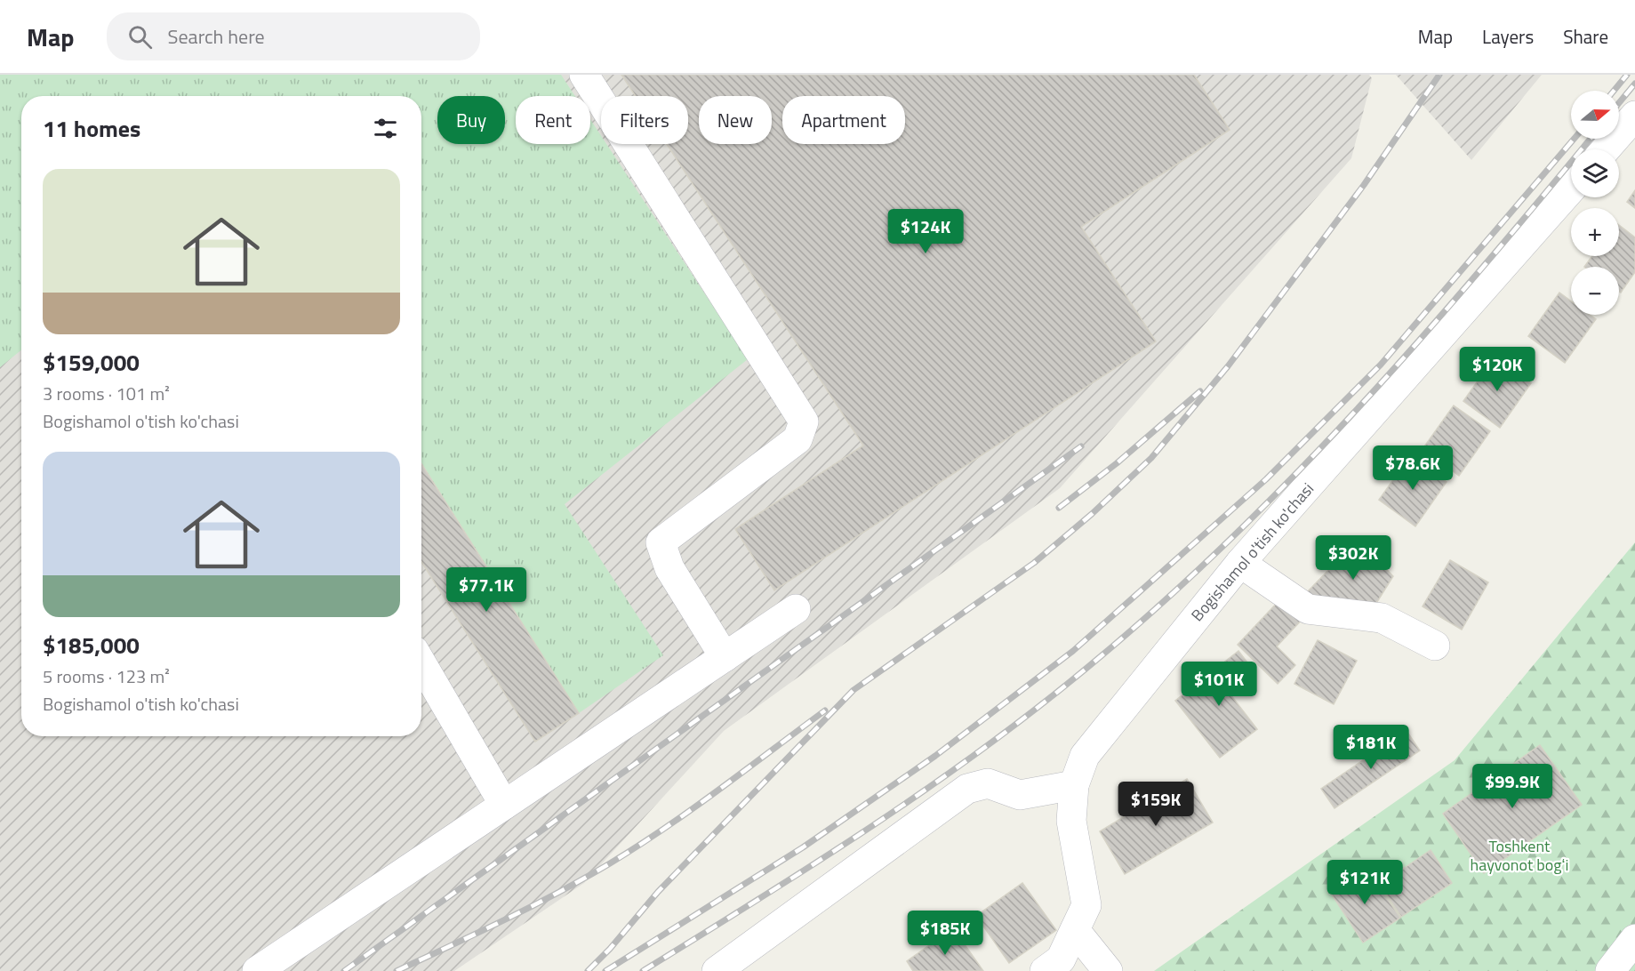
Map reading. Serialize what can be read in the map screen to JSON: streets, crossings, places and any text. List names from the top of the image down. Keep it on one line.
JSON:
{"streets":{"street":["Bogishamol o'tish ko'chasi"]},"parks":["Toshkent hayvonot bogʻi"],"north":"right","page":{"header":"Map","search":"Search here","nav":["Map","Layers","Share"],"map_buttons":["+","−"],"chip":["Buy","Rent","Filters","New","Apartment"],"heading":"11 homes","list":[{"name":"$159,000","note":"3 rooms · 101 m² · Bogishamol o'tish ko'chasi"},{"name":"$185,000","note":"5 rooms · 123 m² · Bogishamol o'tish ko'chasi"}],"price":["$124K","$120K","$78.6K","$302K","$77.1K","$101K","$181K","$99.9K","$159K","$121K","$185K"]}}
